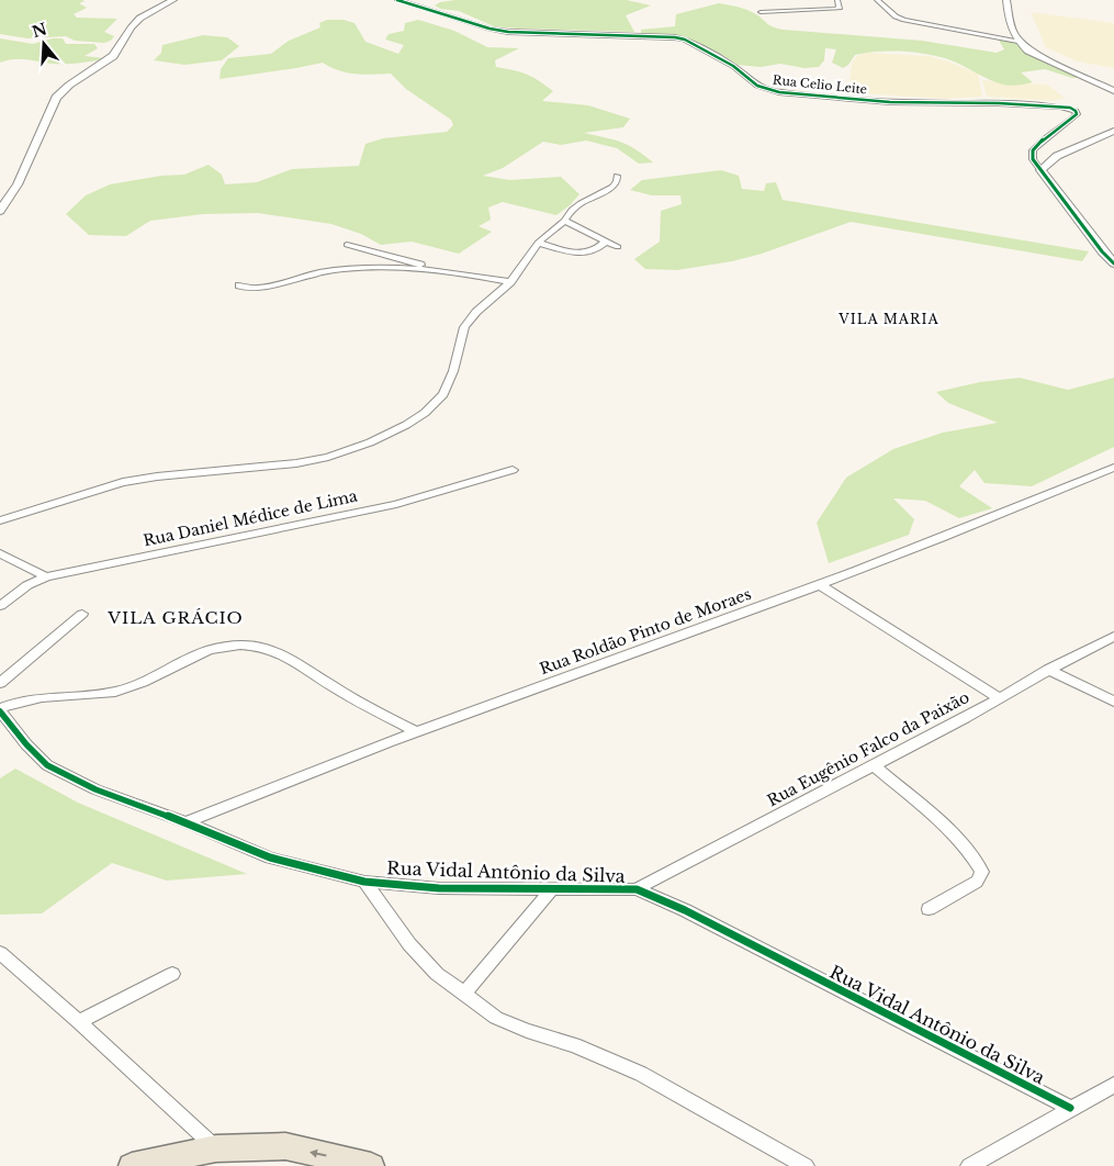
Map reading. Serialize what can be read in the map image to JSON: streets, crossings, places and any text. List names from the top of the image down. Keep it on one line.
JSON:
{"streets":{"street":["Rua Celio Leite","Rua Daniel Médice de Lima","Rua Roldão Pinto de Moraes","Rua Eugênio Falco da Paixão","Rua Vidal Antônio da Silva"]},"crossings":[["Rua Roldão Pinto de Moraes","Rua Vidal Antônio da Silva"],["Rua Eugênio Falco da Paixão","Rua Vidal Antônio da Silva"]],"districts":["VILA MARIA","VILA GRÁCIO"],"north":"top"}
